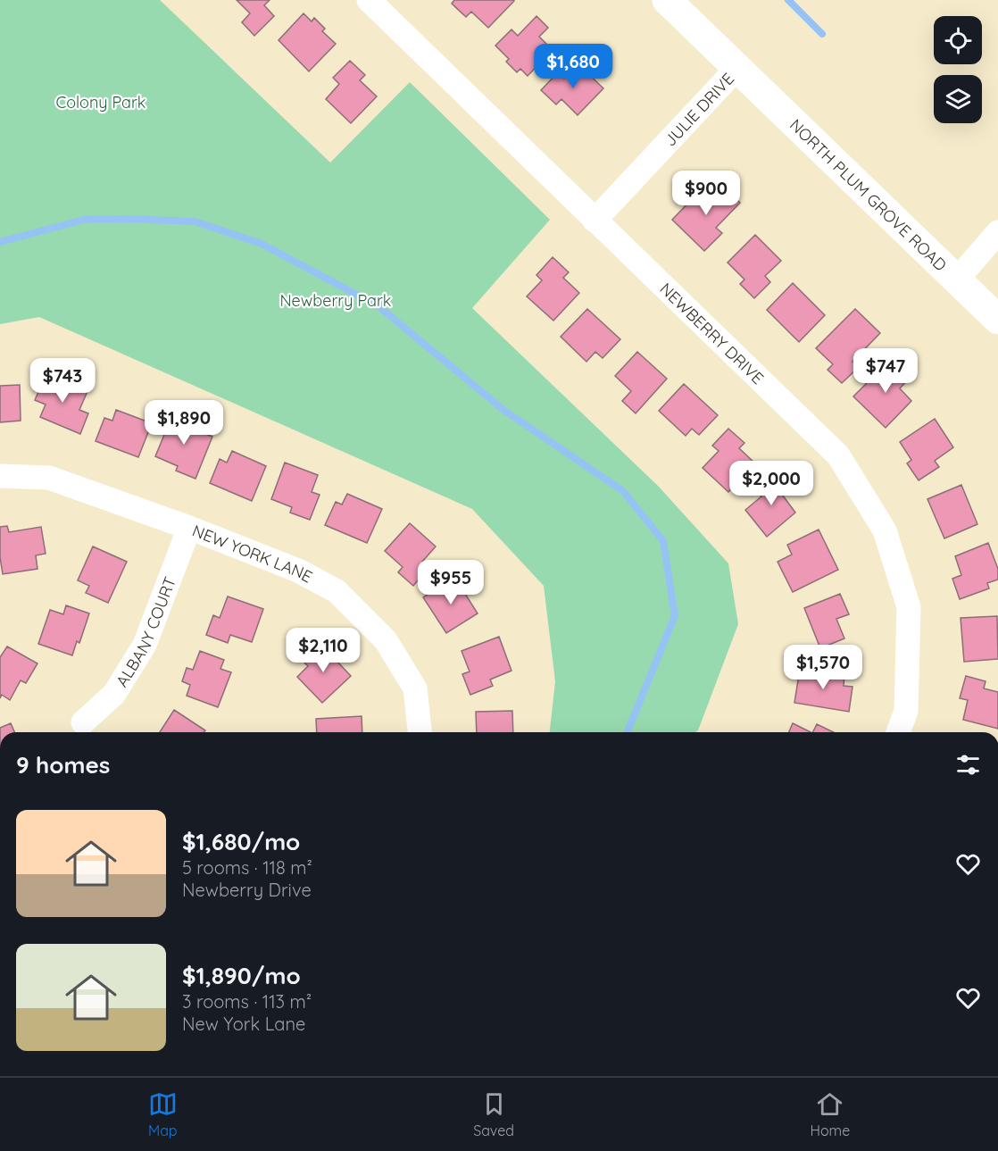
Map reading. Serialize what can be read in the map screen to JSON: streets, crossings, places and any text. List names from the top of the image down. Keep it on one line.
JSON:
{"streets":{"street":["JULIE DRIVE","NORTH PLUM GROVE ROAD","NEWBERRY DRIVE","NEW YORK LANE","ALBANY COURT"]},"crossings":[["JULIE DRIVE","NORTH PLUM GROVE ROAD"],["JULIE DRIVE","NEWBERRY DRIVE"],["NEW YORK LANE","ALBANY COURT"]],"parks":["Colony Park","Newberry Park"],"page":{"price":["$1,680","$900","$747","$743","$1,890","$2,000","$955","$2,110","$1,570"],"heading":"9 homes","list":[{"name":"$1,680/mo","note":"5 rooms · 118 m² · Newberry Drive"},{"name":"$1,890/mo","note":"3 rooms · 113 m² · New York Lane"}],"tabs":["Map","Saved","Home"]}}
